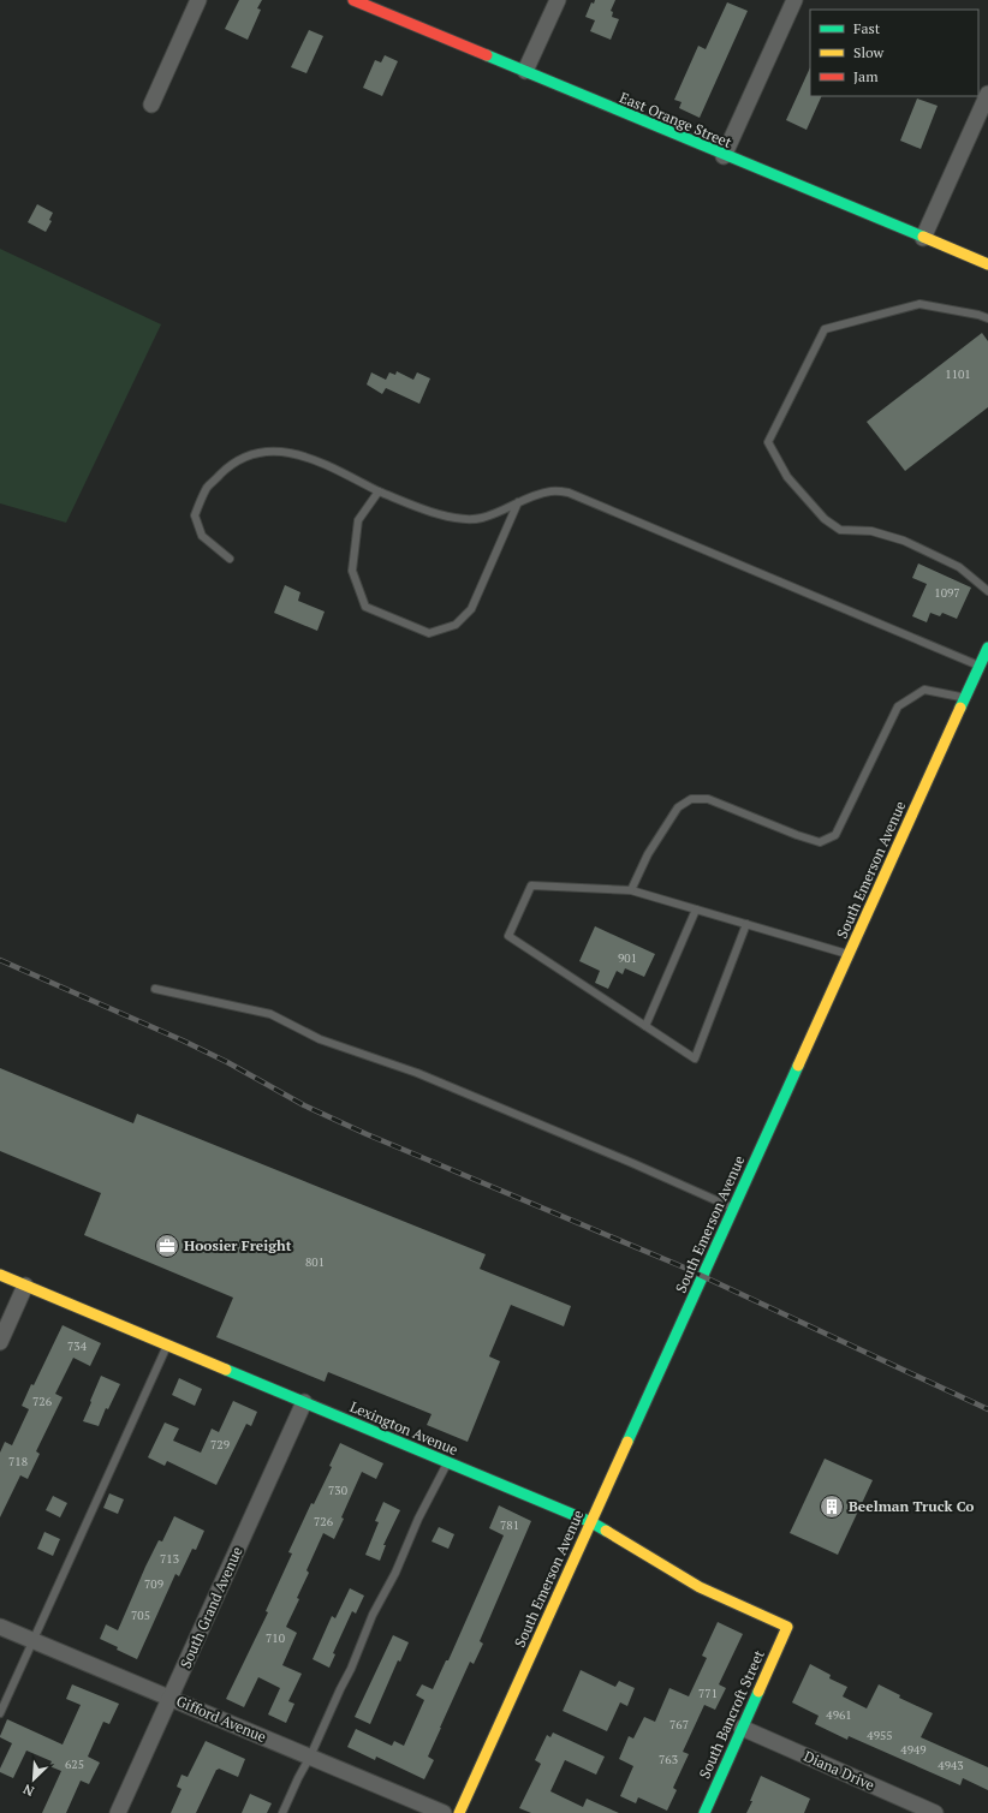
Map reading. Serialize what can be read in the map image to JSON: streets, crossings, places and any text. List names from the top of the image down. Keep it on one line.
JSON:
{"streets":{"street":["East Orange Street","South Emerson Avenue","Lexington Avenue","South Grand Avenue","South Bancroft Street","Gifford Avenue","Diana Drive"]},"crossings":[["South Emerson Avenue","Lexington Avenue"],["Lexington Avenue","South Grand Avenue"],["Lexington Avenue","South Bancroft Street"],["South Grand Avenue","Gifford Avenue"],["South Bancroft Street","Diana Drive"]],"places":{"office":["Hoosier Freight"],"building":["Beelman Truck Co"]},"house_numbers":["1101","1097","901","801","734","726","729","718","730","726","781","713","709","705","710","771","4961","767","4955","4949","763","625","4943"],"legend":["Fast","Slow","Jam"],"north":"bottom left"}
